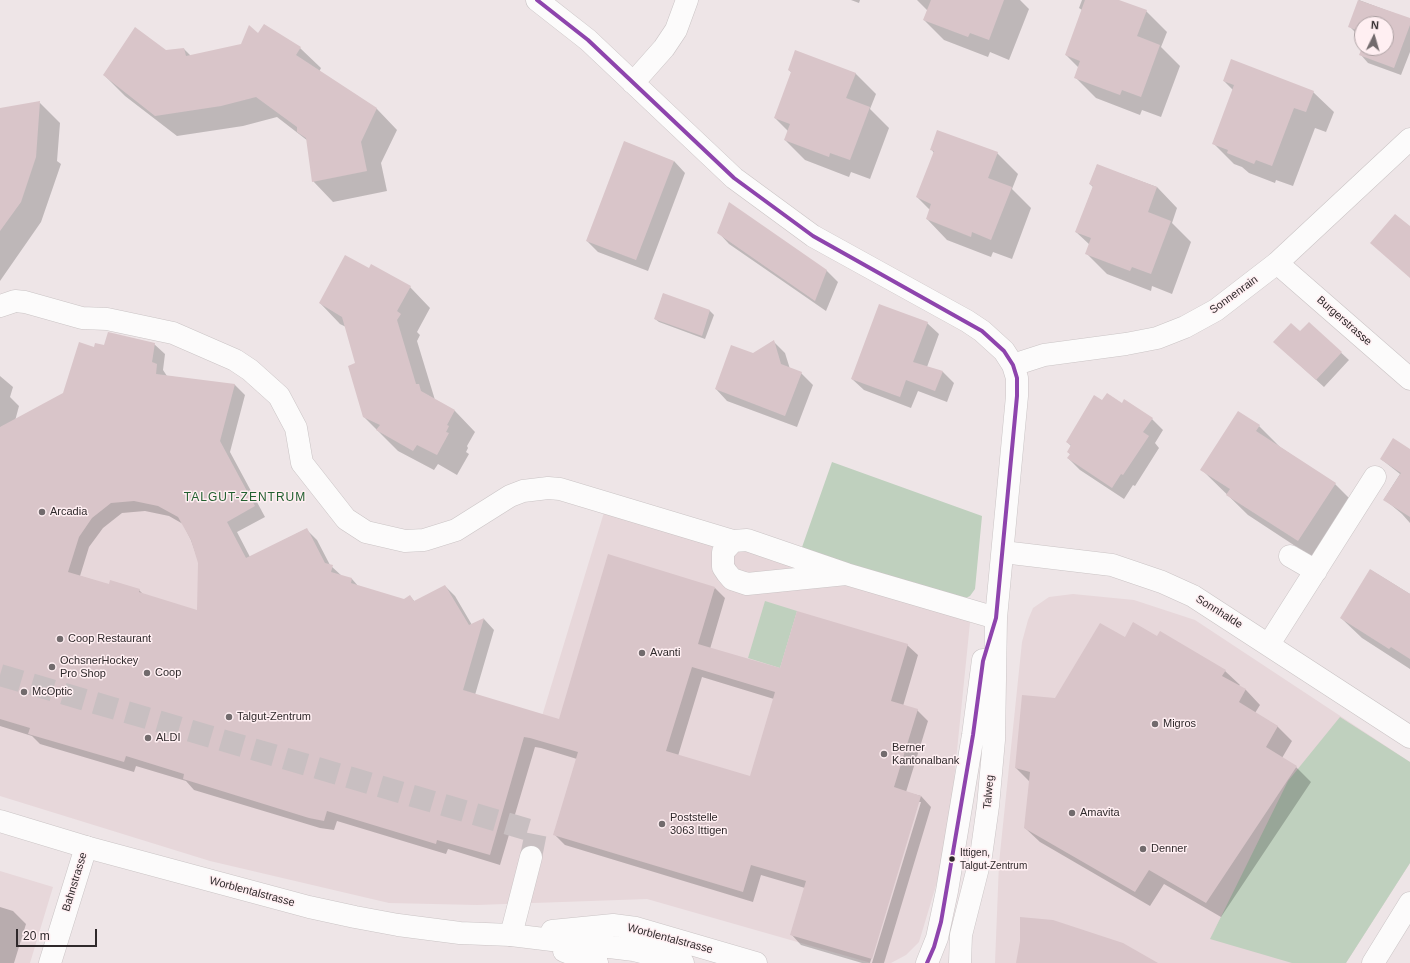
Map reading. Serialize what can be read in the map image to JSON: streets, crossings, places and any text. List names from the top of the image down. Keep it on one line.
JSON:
{"streets":{"street":["Sonnenrain","Burgerstrasse","Sonnhalde","Talweg","Bahnstrasse","Worblentalstrasse"]},"crossings":[["Sonnenrain","Burgerstrasse"],["Sonnenrain","Talweg"],["Sonnhalde","Talweg"],["Bahnstrasse","Worblentalstrasse"]],"districts":["TALGUT-ZENTRUM"],"places":["Arcadia","Coop Restaurant","Avanti","OchsnerHockey Pro Shop","Coop","McOptic","Talgut-Zentrum","Migros","ALDI","Berner Kantonalbank","Amavita","Poststelle 3063 Ittigen","Denner","Ittigen, Talgut-Zentrum"],"scale_bar":"20 m","north":"top"}
